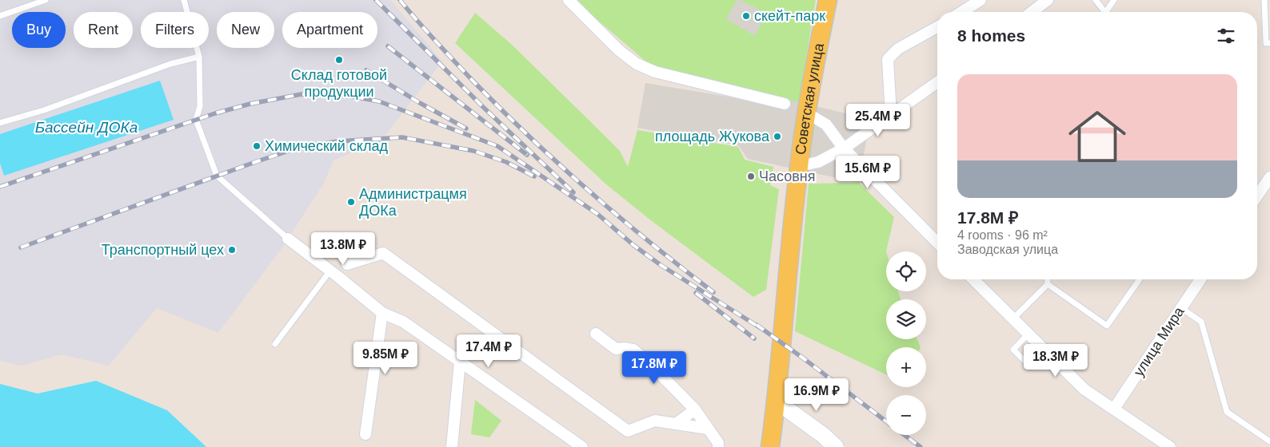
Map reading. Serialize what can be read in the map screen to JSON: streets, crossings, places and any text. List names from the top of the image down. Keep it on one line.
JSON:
{"streets":{"main road":["Советская улица"],"street":["улица Мира"]},"water":["Бассейн ДОКа"],"places":["скейт-парк","Склад готовой продукции","площадь Жукова","Химический склад","Часовня","Администрацмя ДОКа","Транспортный цех"],"page":{"chip":["Buy","Rent","Filters","New","Apartment"],"heading":"8 homes","list":[{"name":"17.8M ₽","note":"4 rooms · 96 m² · Заводская улица"}],"price":["25.4M ₽","15.6M ₽","13.8M ₽","17.4M ₽","9.85M ₽","18.3M ₽","17.8M ₽","16.9M ₽"],"map_buttons":["+","−"]}}
